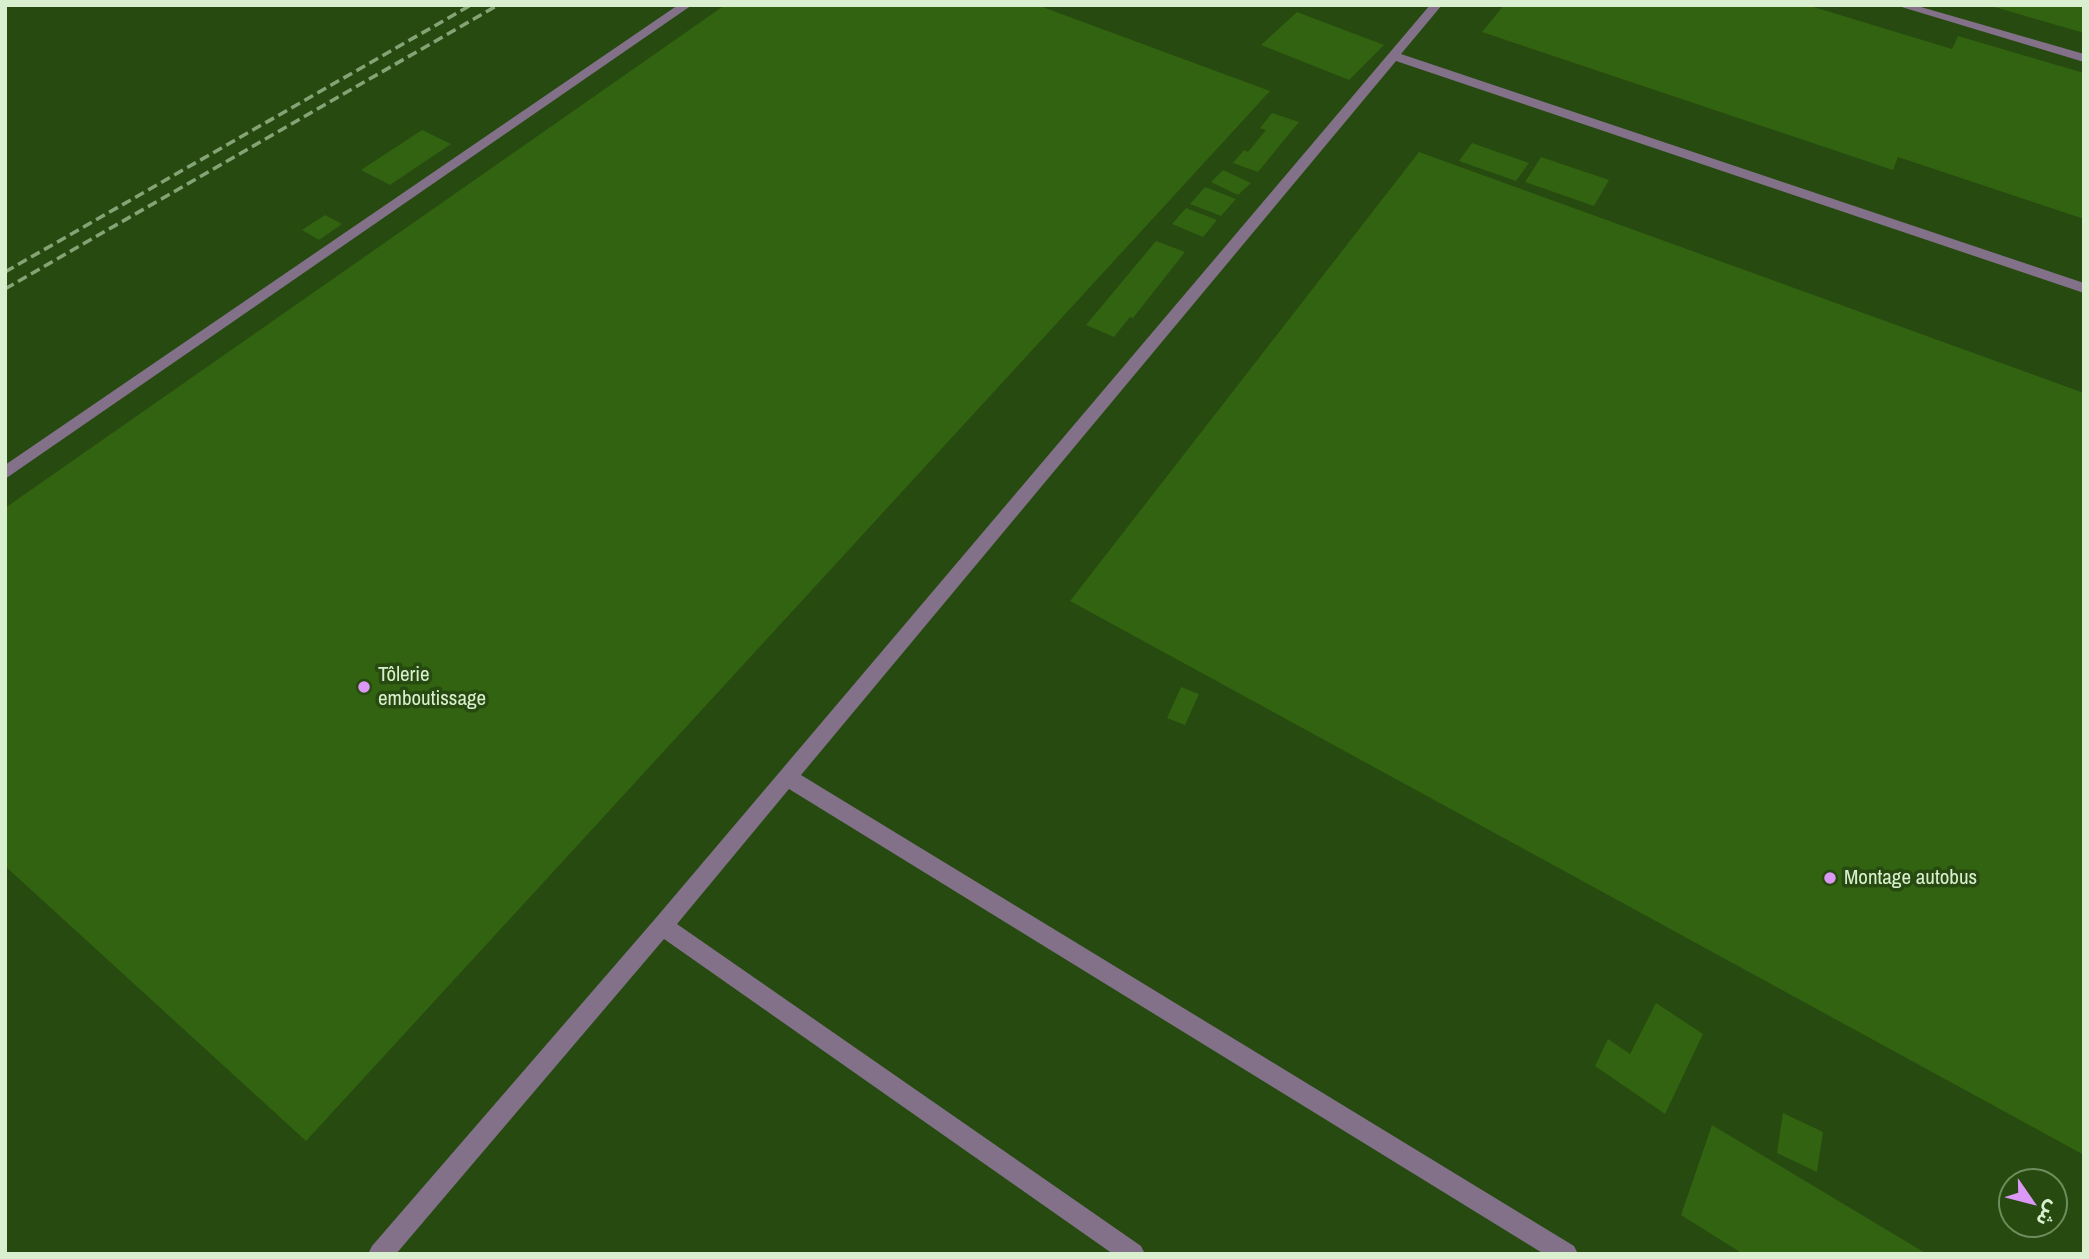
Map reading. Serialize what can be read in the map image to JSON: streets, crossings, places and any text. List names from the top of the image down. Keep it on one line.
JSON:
{"places":["Tôlerie emboutissage","Montage autobus"],"north":"bottom right"}
